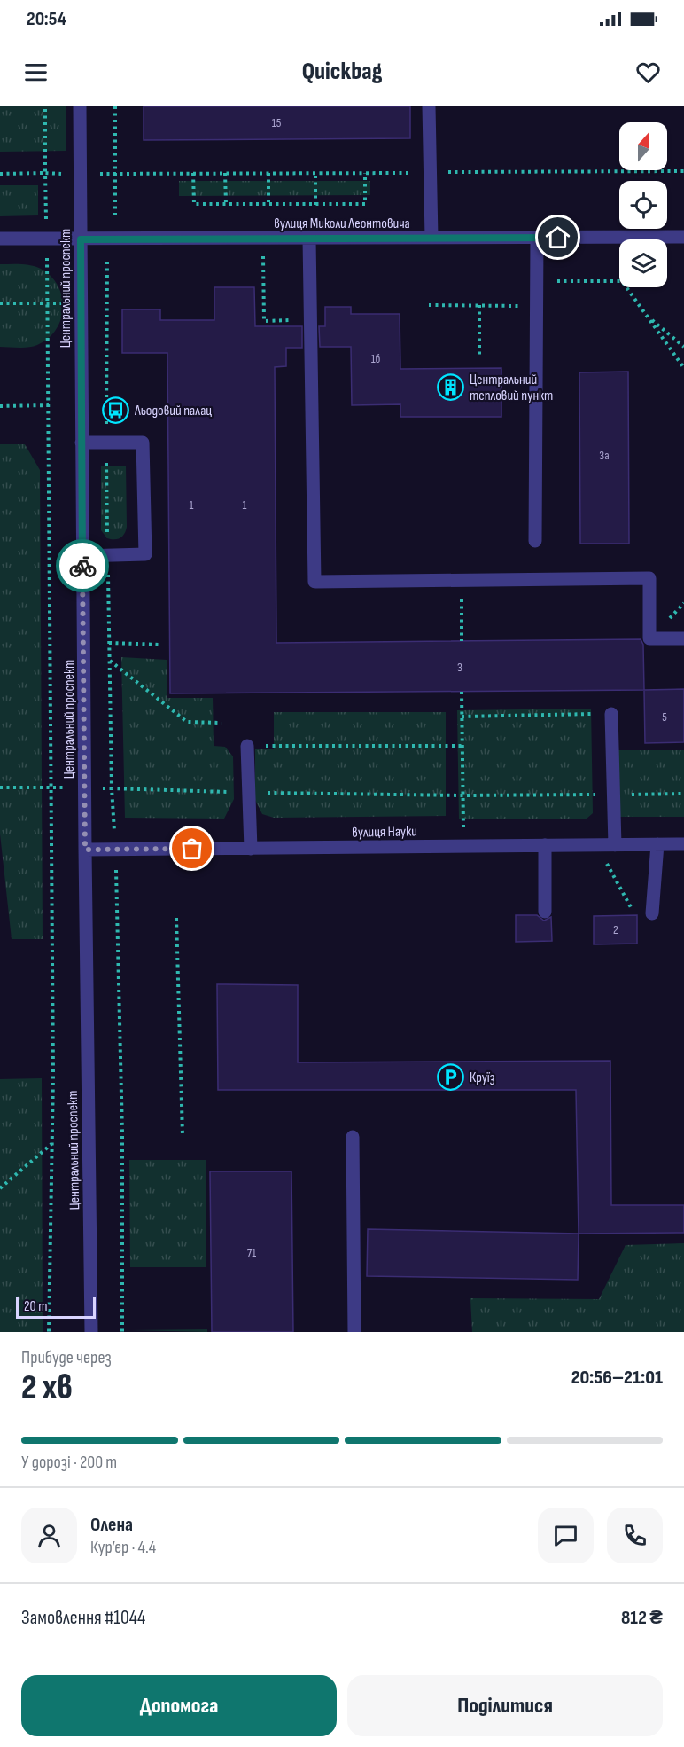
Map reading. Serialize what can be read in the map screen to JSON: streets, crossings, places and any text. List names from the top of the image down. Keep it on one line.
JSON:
{"streets":{"street":["вулиця Миколи Леонтовича","Центральний проспект","вулиця Науки"]},"crossings":[["вулиця Миколи Леонтовича","Центральний проспект"],["Центральний проспект","вулиця Науки"]],"places":{"building":["Центральний тепловий пункт"],"bus stop":["Льодовий палац"],"parking":["Круїз"]},"house_numbers":["15","1б","3а","1","1","3","5","2","71"],"scale_bar":"20 m","north":"top","page":{"status":"20:54","header":"Quickbag","scale":"20 m","heading":["2 хв","Прибуде через","20:56–21:01"],"panel":["Олена","Кур’єр · 4.4","Замовлення #1044","812 ₴"],"bar":"У дорозі · 200 m","buttons":["Допомога","Поділитися"]}}
